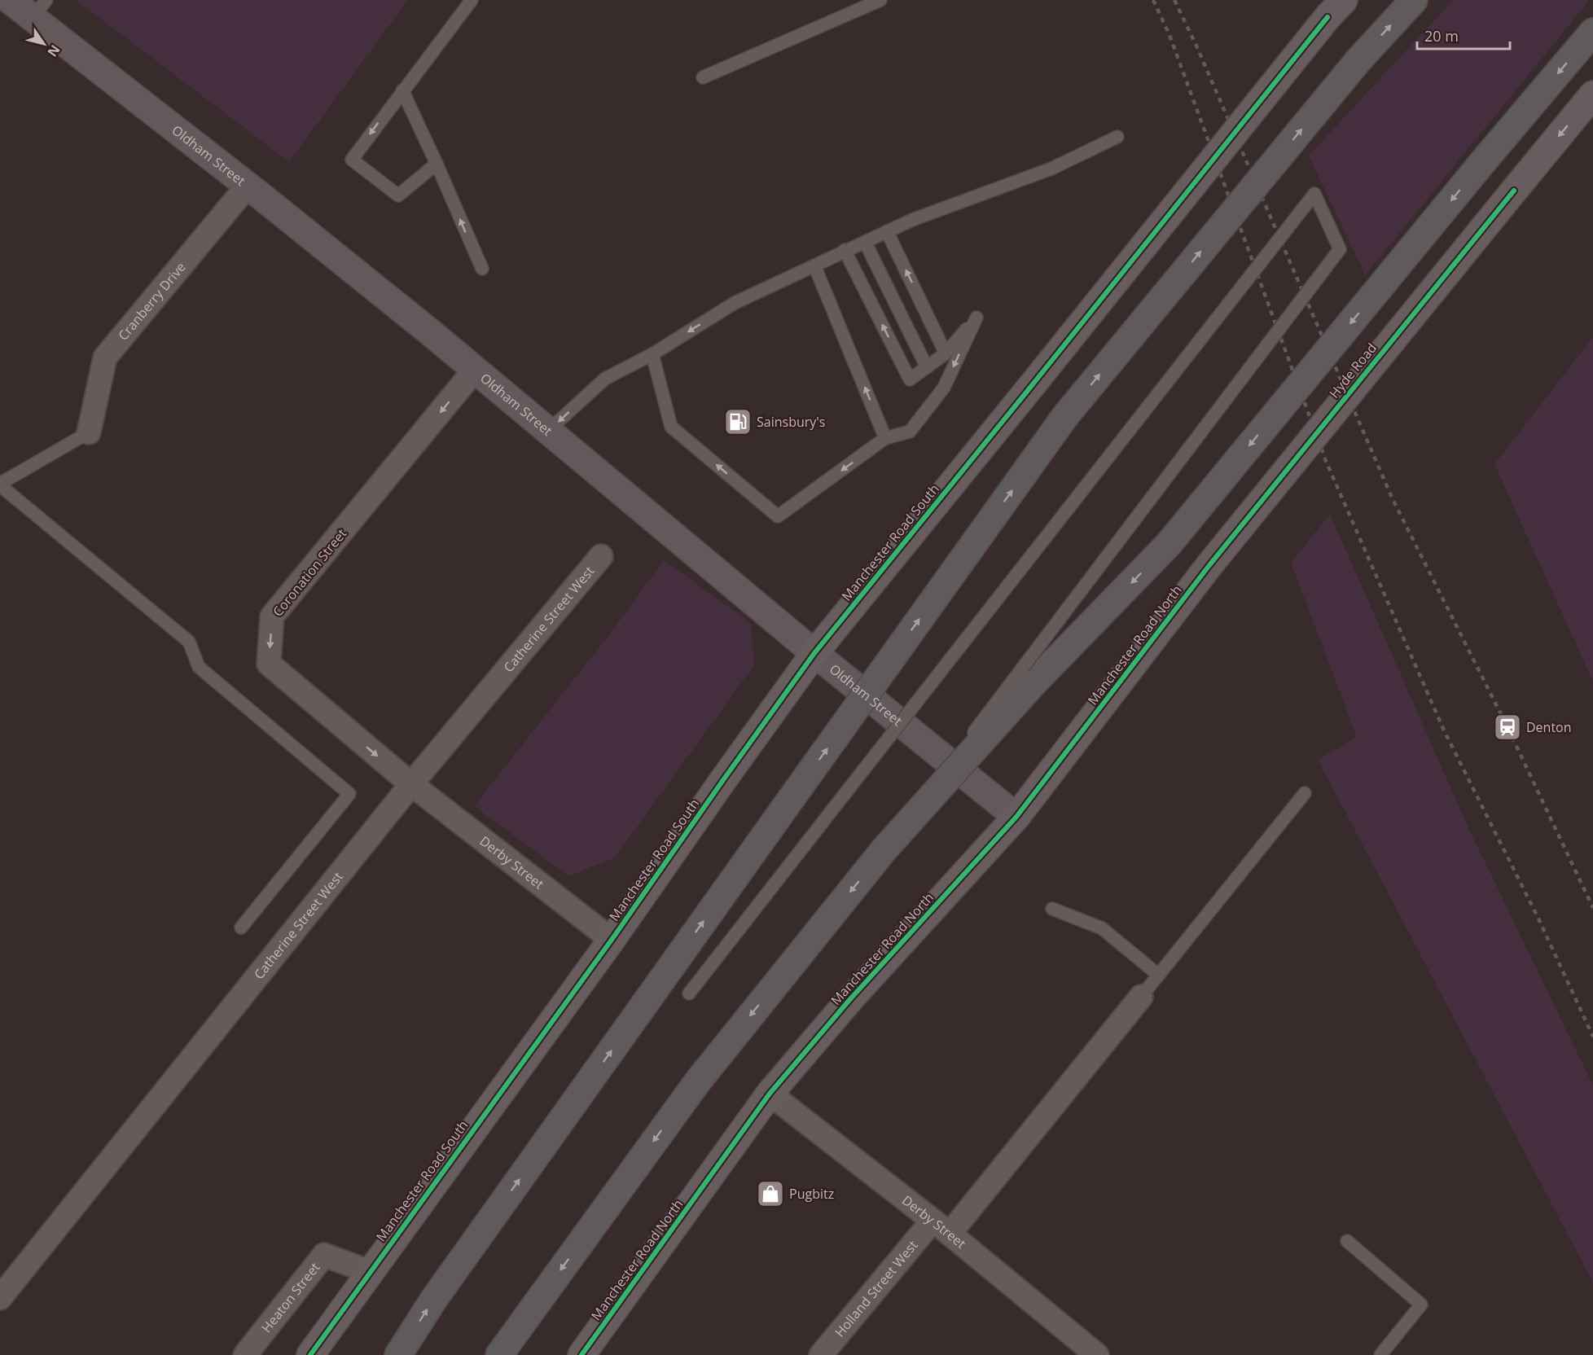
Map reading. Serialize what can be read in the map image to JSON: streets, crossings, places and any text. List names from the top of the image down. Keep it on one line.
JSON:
{"streets":{"main road":["Hyde Road","Manchester Road South","Manchester Road North"],"street":["Oldham Street","Cranberry Drive","Coronation Street","Catherine Street West","Derby Street","Holland Street West","Heaton Street"]},"crossings":[["Oldham Street","Cranberry Drive"],["Oldham Street","Manchester Road South"],["Oldham Street","Coronation Street"],["Oldham Street","Manchester Road North"],["Hyde Road","Manchester Road North"],["Manchester Road South","Derby Street"],["Manchester Road South","Heaton Street"],["Coronation Street","Catherine Street West"],["Coronation Street","Derby Street"],["Catherine Street West","Derby Street"],["Manchester Road North","Derby Street"],["Derby Street","Holland Street West"]],"one_way":["Hyde Road"],"places":{"fuel station":["Sainsbury's"],"station":["Denton"],"shop":["Pugbitz"]},"scale_bar":"20 m","north":"bottom right"}
